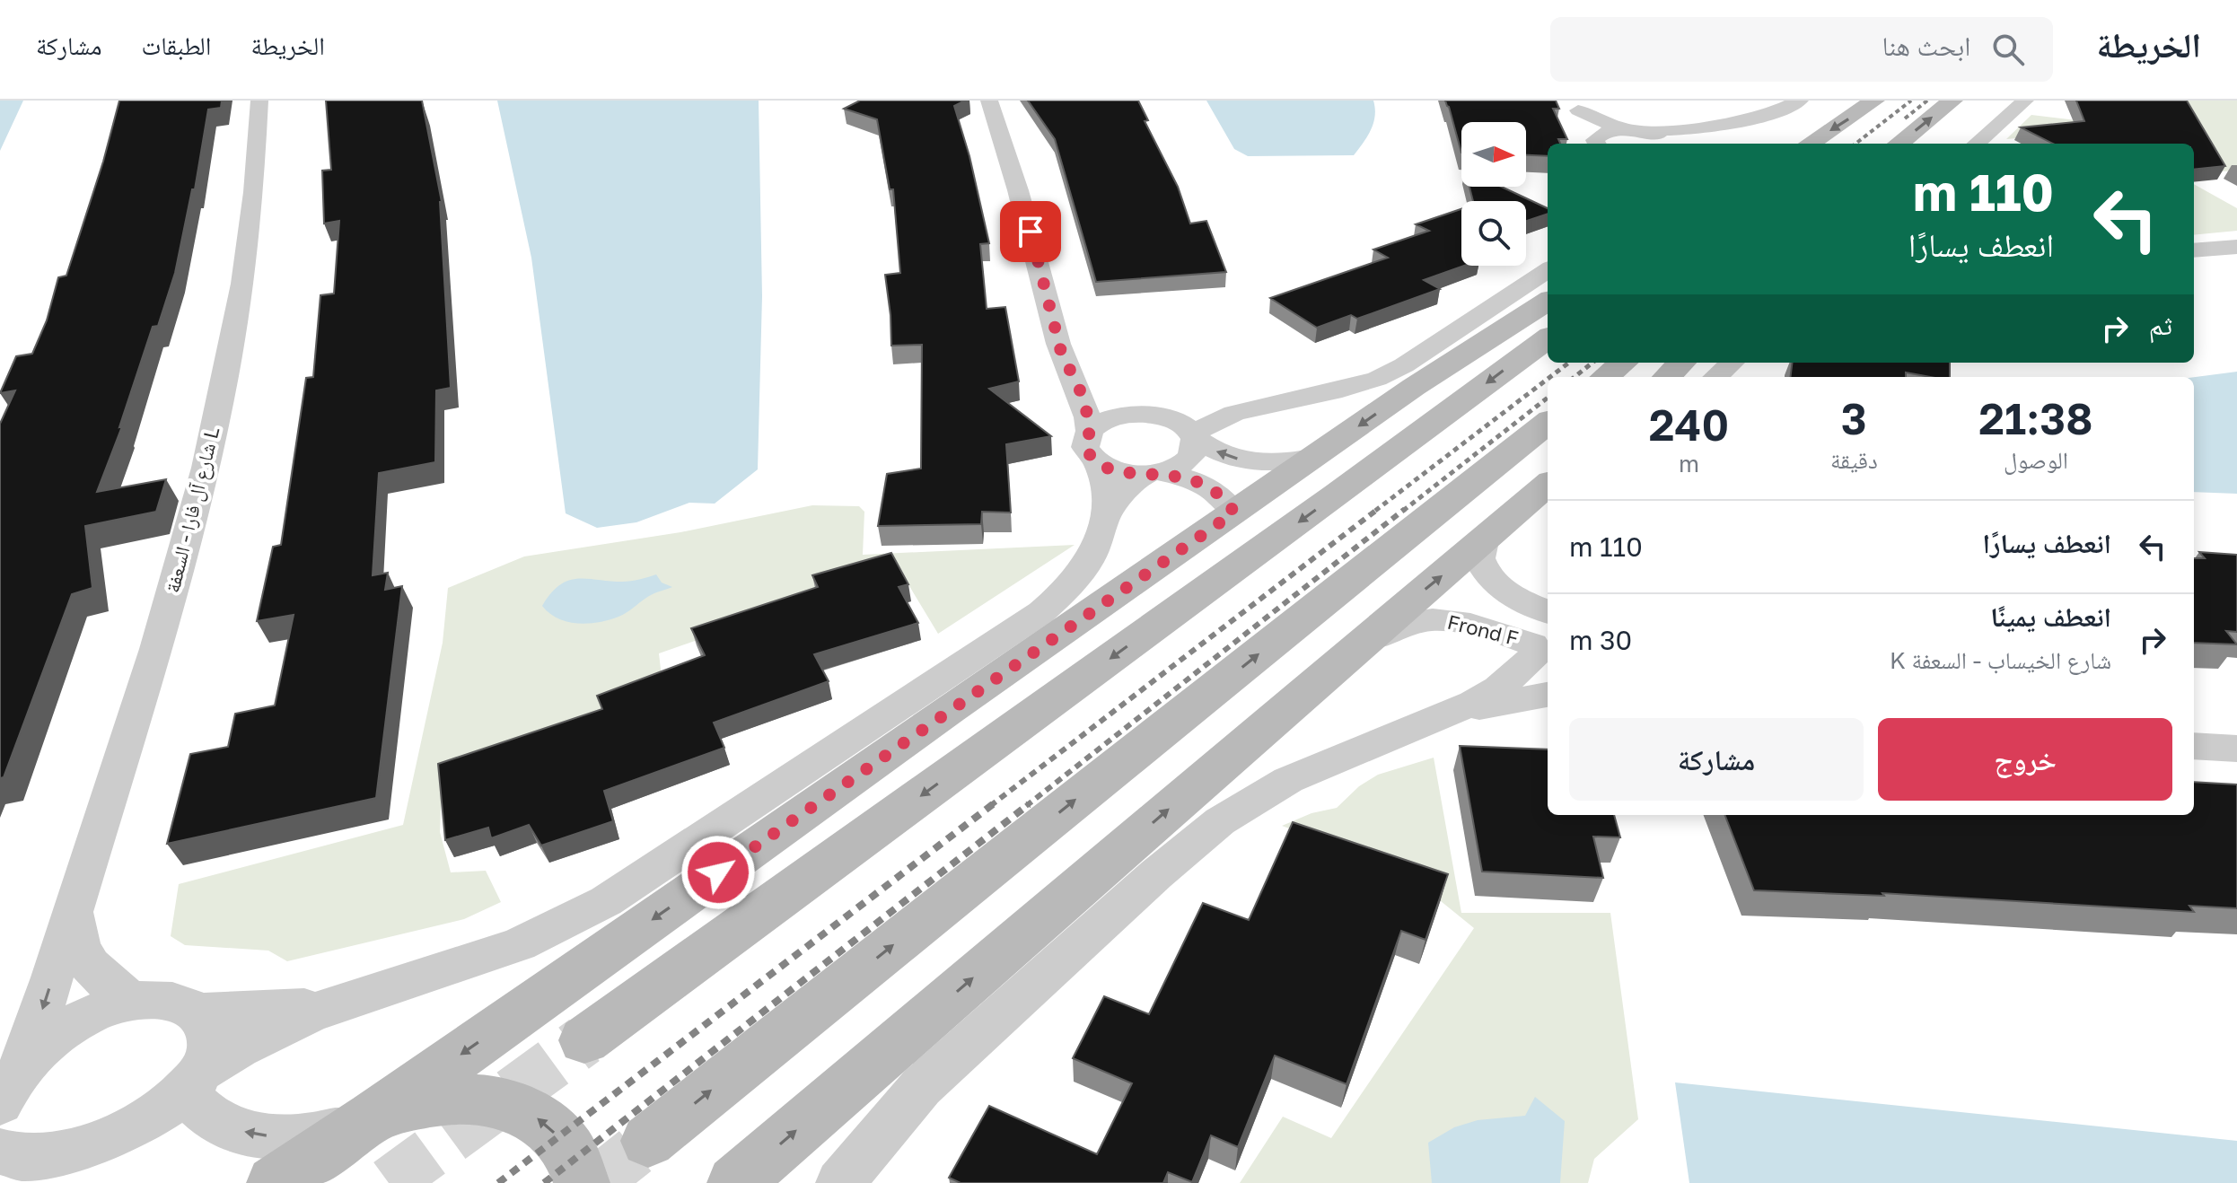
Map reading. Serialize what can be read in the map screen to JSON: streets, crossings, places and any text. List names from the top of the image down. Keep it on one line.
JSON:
{"streets":{"street":["شارع آل فارا - السعفة L","Frond F"]},"north":"right","page":{"header":"الخريطة","search":"ابحث هنا","nav":["الخريطة","الطبقات","مشاركة"],"turn":["110 m","انعطف يسارًا"],"then":"ثم","eta":["21:38","الوصول","3","دقيقة","240","m"],"list":[{"name":"انعطف يسارًا","value":"110 m"},{"name":"انعطف يمينًا","note":"شارع الخيساب - السعفة K","value":"30 m"}],"buttons":["خروج","مشاركة"]}}
